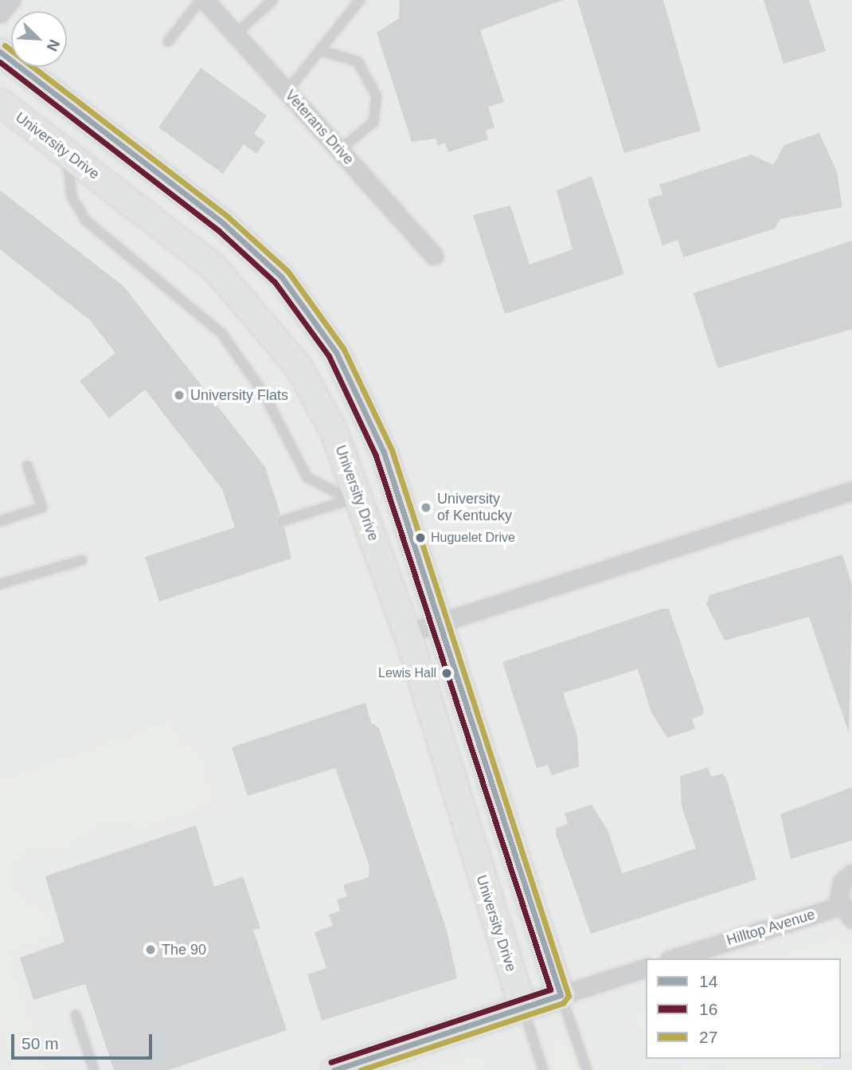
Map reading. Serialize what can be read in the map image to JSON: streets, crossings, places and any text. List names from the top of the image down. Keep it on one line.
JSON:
{"streets":{"street":["Veterans Drive","University Drive","Hilltop Avenue"]},"places":["University Flats","University of Kentucky","Huguelet Drive","Lewis Hall","The 90"],"lines":["transit line 27","transit line 14","transit line 16"],"legend":["14","16","27"],"scale_bar":"50 m","north":"bottom right"}
